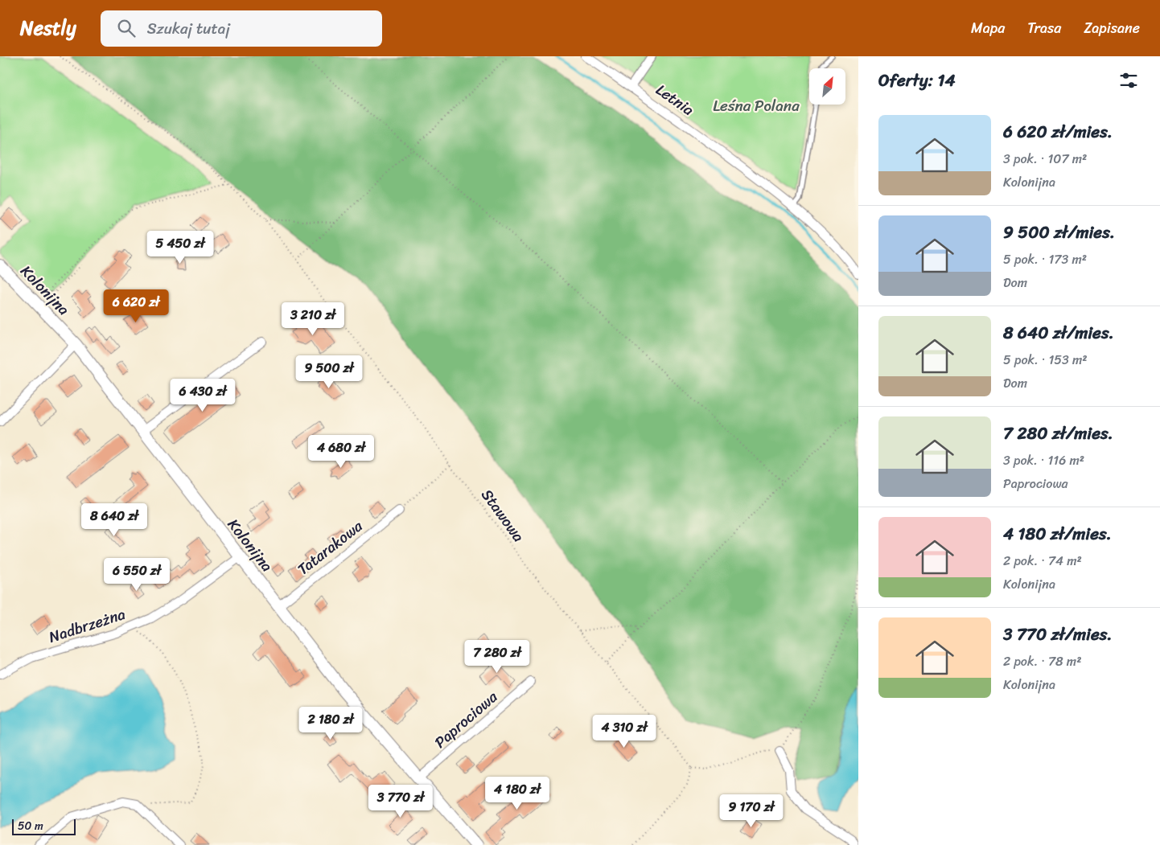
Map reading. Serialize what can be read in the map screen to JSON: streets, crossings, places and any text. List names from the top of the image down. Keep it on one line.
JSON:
{"streets":{"street":["Letnia","Kolonijna","Tatarakowa","Nadbrzeżna","Paprociowa"],"path":["Stawowa"]},"crossings":[["Kolonijna","Tatarakowa"],["Kolonijna","Nadbrzeżna"],["Kolonijna","Paprociowa"]],"parks":["Leśna Polana"],"scale_bar":"50 m","north":"top right","page":{"header":"Nestly","search":"Szukaj tutaj","nav":["Mapa","Trasa","Zapisane"],"heading":"Oferty: 14","list":[{"name":"6 620 zł/mies.","note":"3 pok. · 107 m² · Kolonijna"},{"name":"9 500 zł/mies.","note":"5 pok. · 173 m² · Dom"},{"name":"8 640 zł/mies.","note":"5 pok. · 153 m² · Dom"},{"name":"7 280 zł/mies.","note":"3 pok. · 116 m² · Paprociowa"},{"name":"4 180 zł/mies.","note":"2 pok. · 74 m² · Kolonijna"},{"name":"3 770 zł/mies.","note":"2 pok. · 78 m² · Kolonijna"}],"price":["5 450 zł","6 620 zł","3 210 zł","9 500 zł","6 430 zł","4 680 zł","8 640 zł","6 550 zł","7 280 zł","2 180 zł","4 310 zł","4 180 zł","3 770 zł","9 170 zł"],"scale":"50 m"}}
